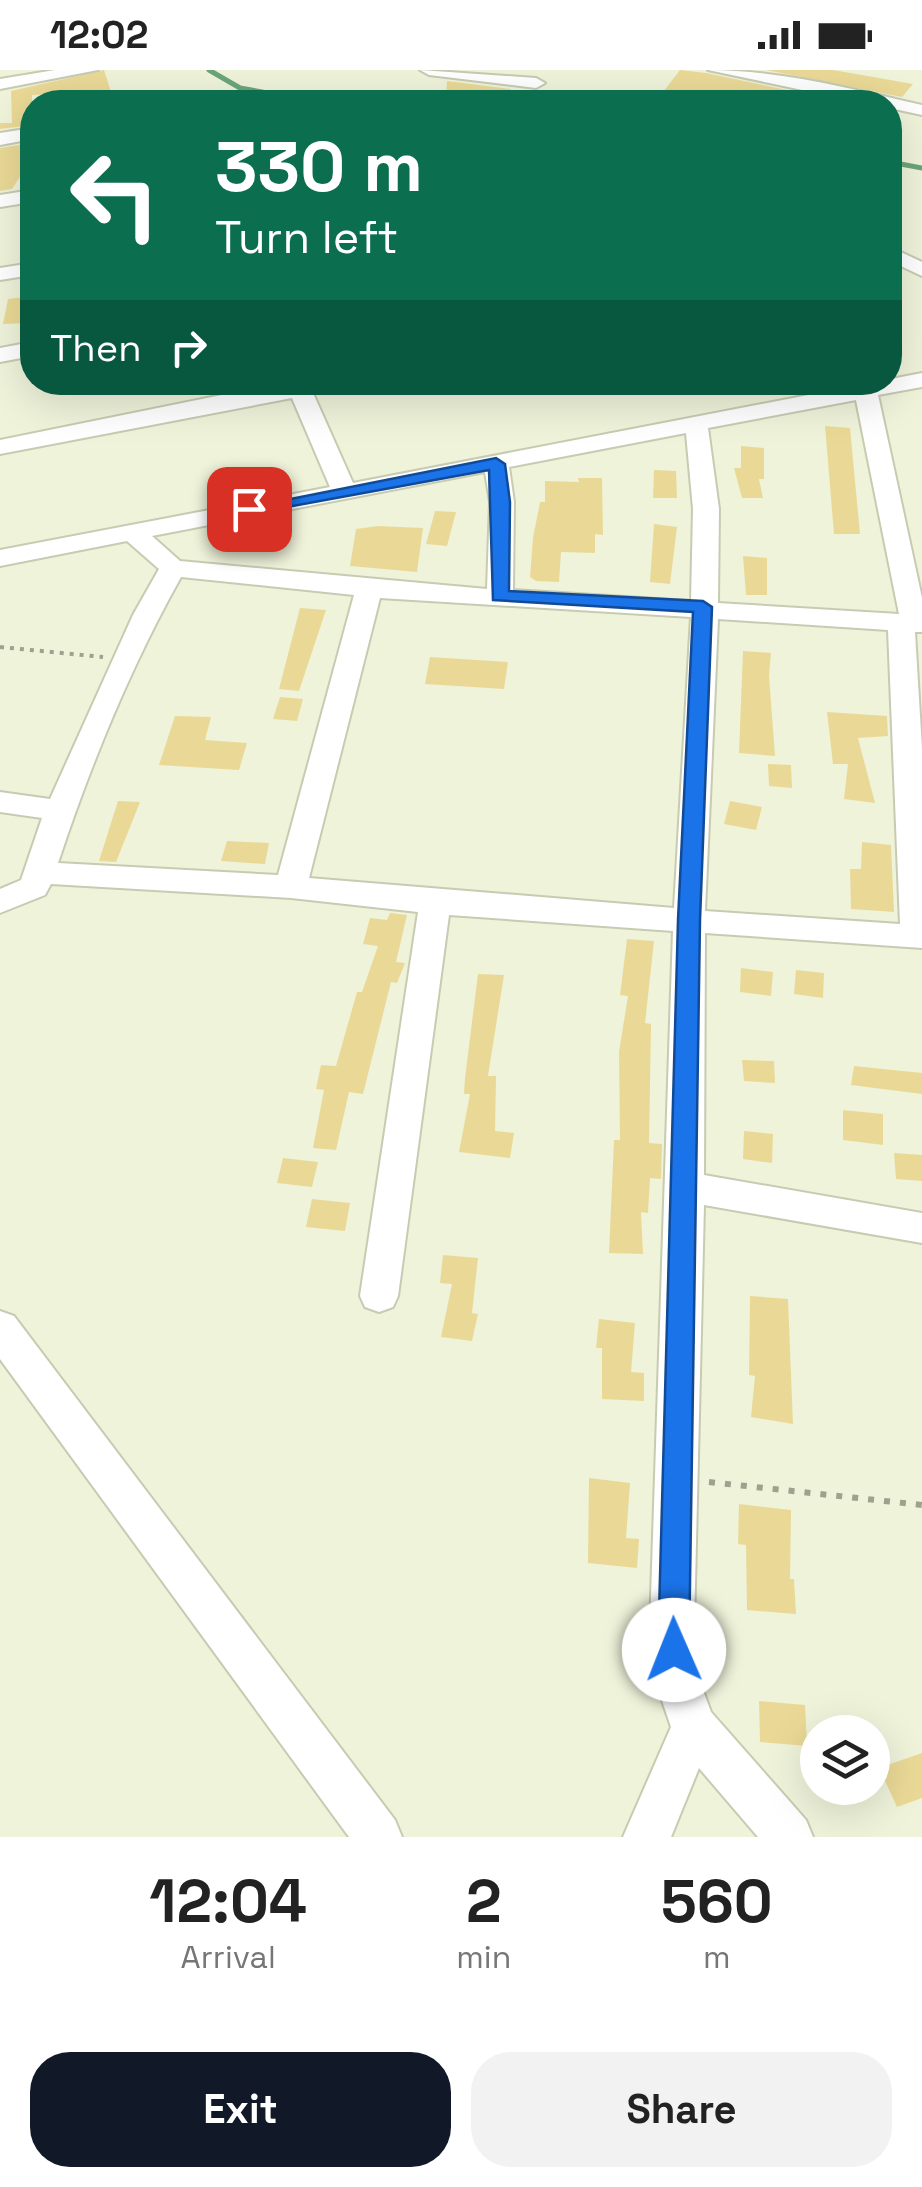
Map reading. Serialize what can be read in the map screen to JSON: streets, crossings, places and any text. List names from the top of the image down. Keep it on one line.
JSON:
{"page":{"status":"12:02","turn":["330 m","Turn left"],"then":"Then","eta":["12:04","Arrival","2","min","560","m"],"buttons":["Exit","Share"]}}
